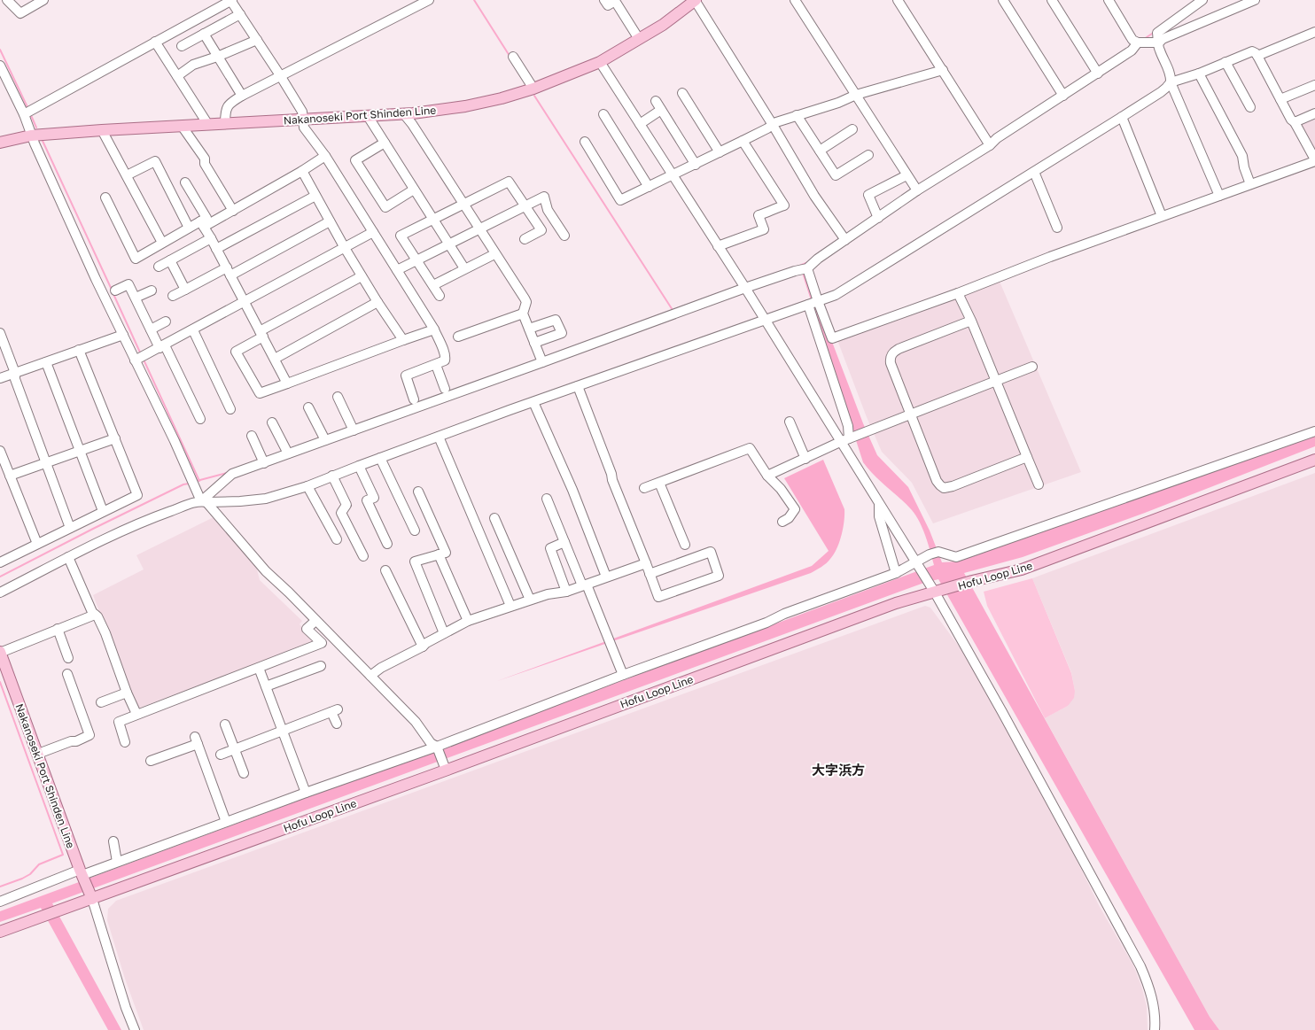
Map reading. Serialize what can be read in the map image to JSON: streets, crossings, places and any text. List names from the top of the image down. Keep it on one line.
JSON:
{"streets":{"main road":["Nakanoseki Port Shinden Line","Hofu Loop Line"]},"crossings":[["Nakanoseki Port Shinden Line","Hofu Loop Line"]],"districts":["大字浜方"]}
